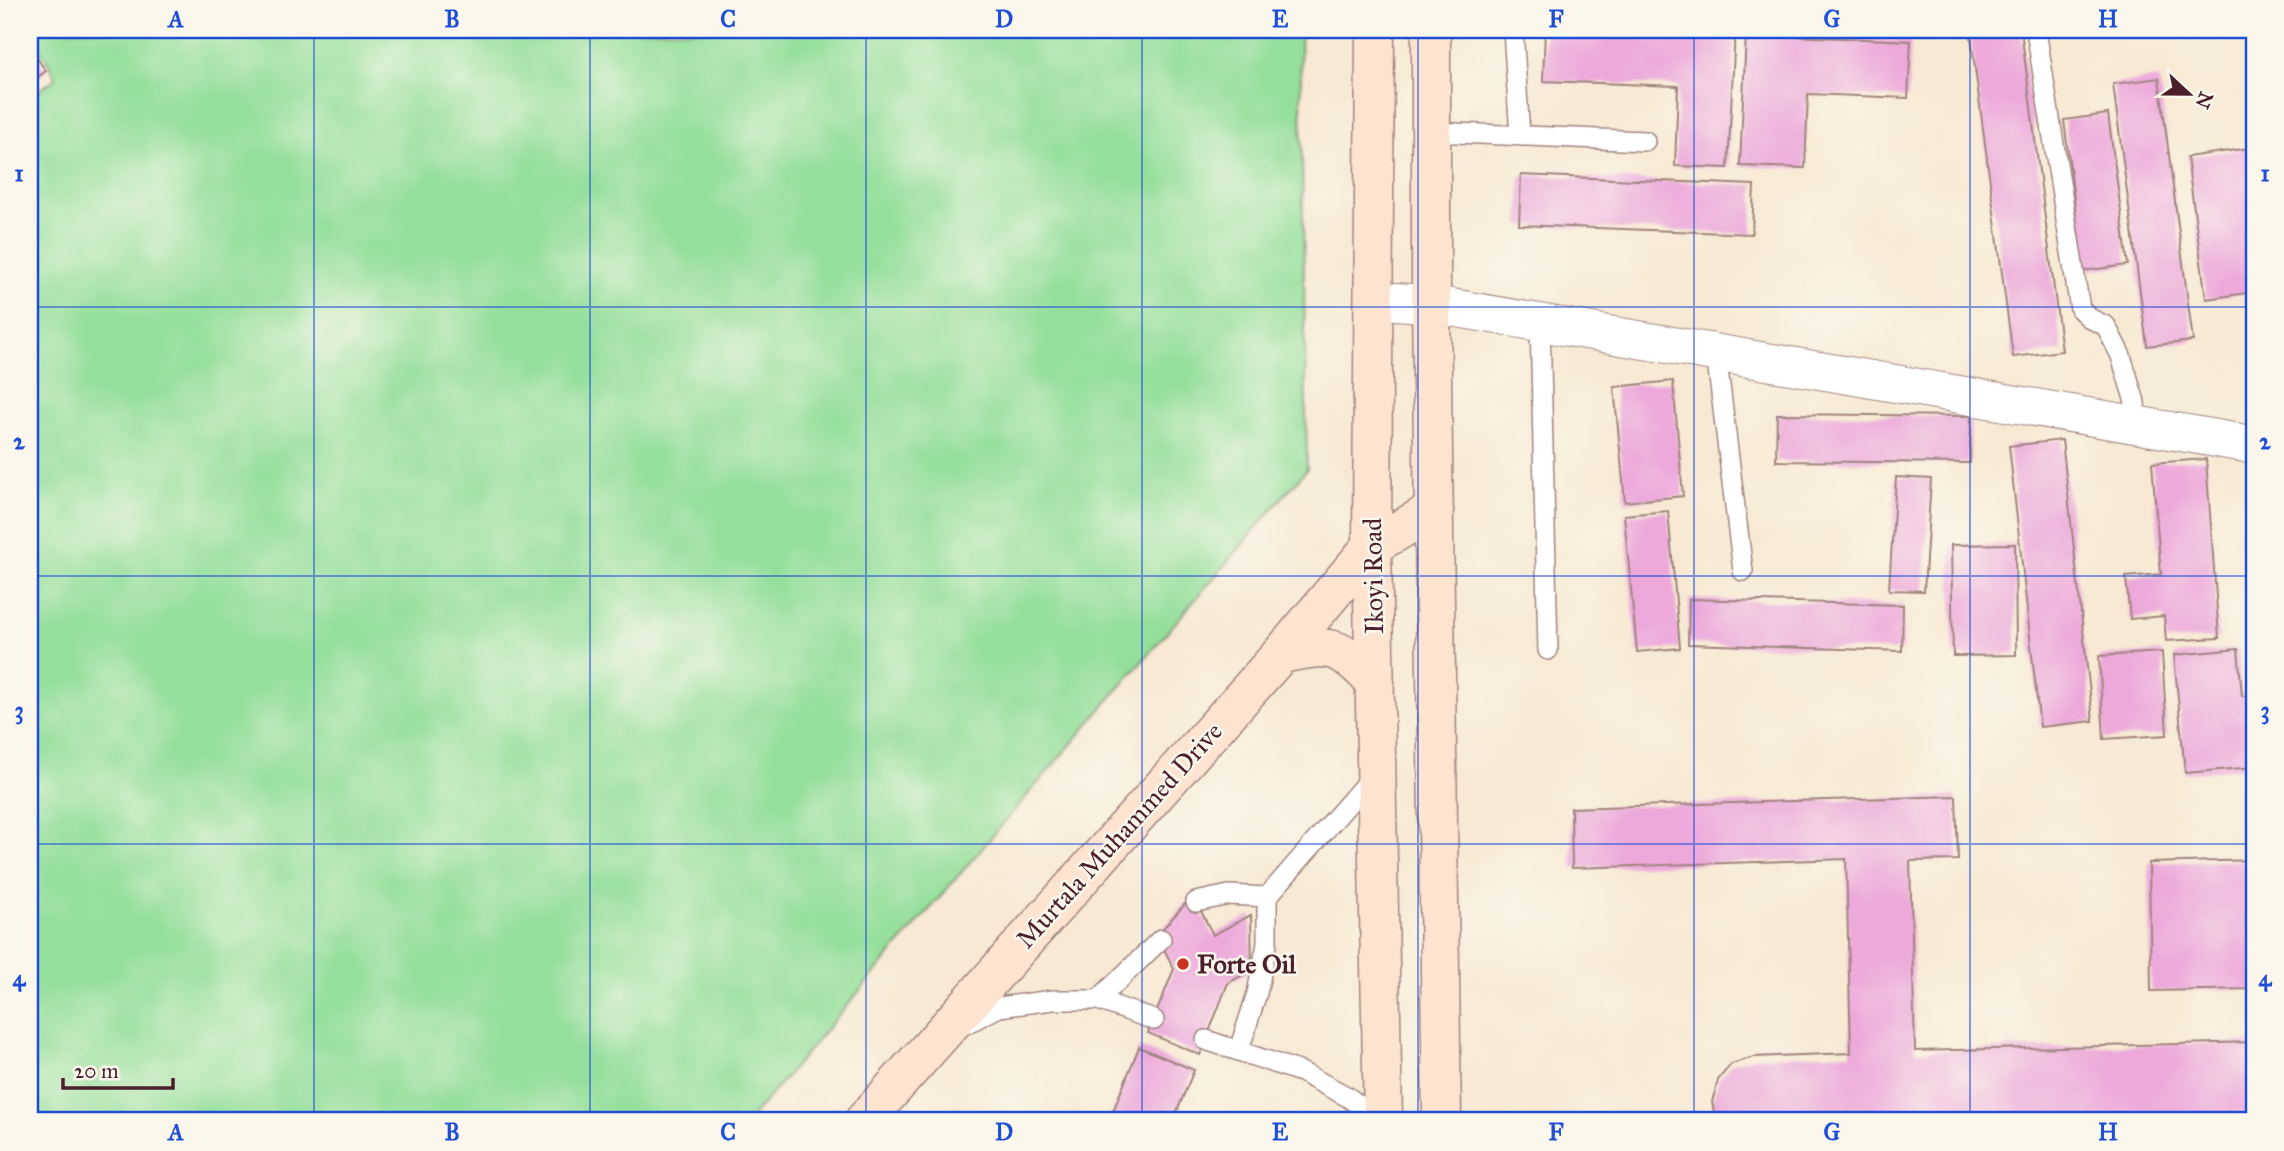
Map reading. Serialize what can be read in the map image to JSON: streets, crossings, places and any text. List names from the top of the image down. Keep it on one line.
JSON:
{"streets":{"main road":["Ikoyi Road","Murtala Muhammed Drive"]},"crossings":[["Ikoyi Road","Murtala Muhammed Drive"]],"places":["Forte Oil"],"scale_bar":"20 m","north":"right","grid":{"columns":["A","B","C","D","E","F","G","H"],"rows":["1","2","3","4"]}}
